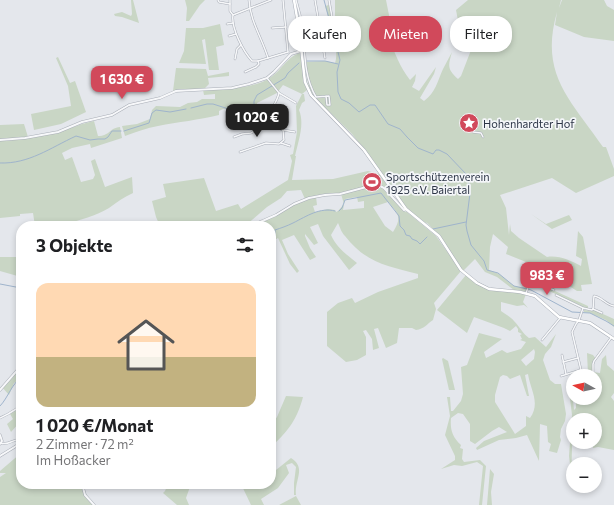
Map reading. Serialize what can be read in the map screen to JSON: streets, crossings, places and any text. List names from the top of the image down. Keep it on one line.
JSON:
{"places":{"place":["Hohenhardter Hof"],"sports":["Sportschützenverein 1925 e.V. Baiertal"]},"north":"left","page":{"chip":["Kaufen","Mieten","Filter"],"price":["1 630 €","1 020 €","983 €"],"heading":"3 Objekte","list":[{"name":"1 020 €/Monat","note":"2 Zimmer · 72 m² · Im Hoßacker"}],"map_buttons":["+","−"]}}
